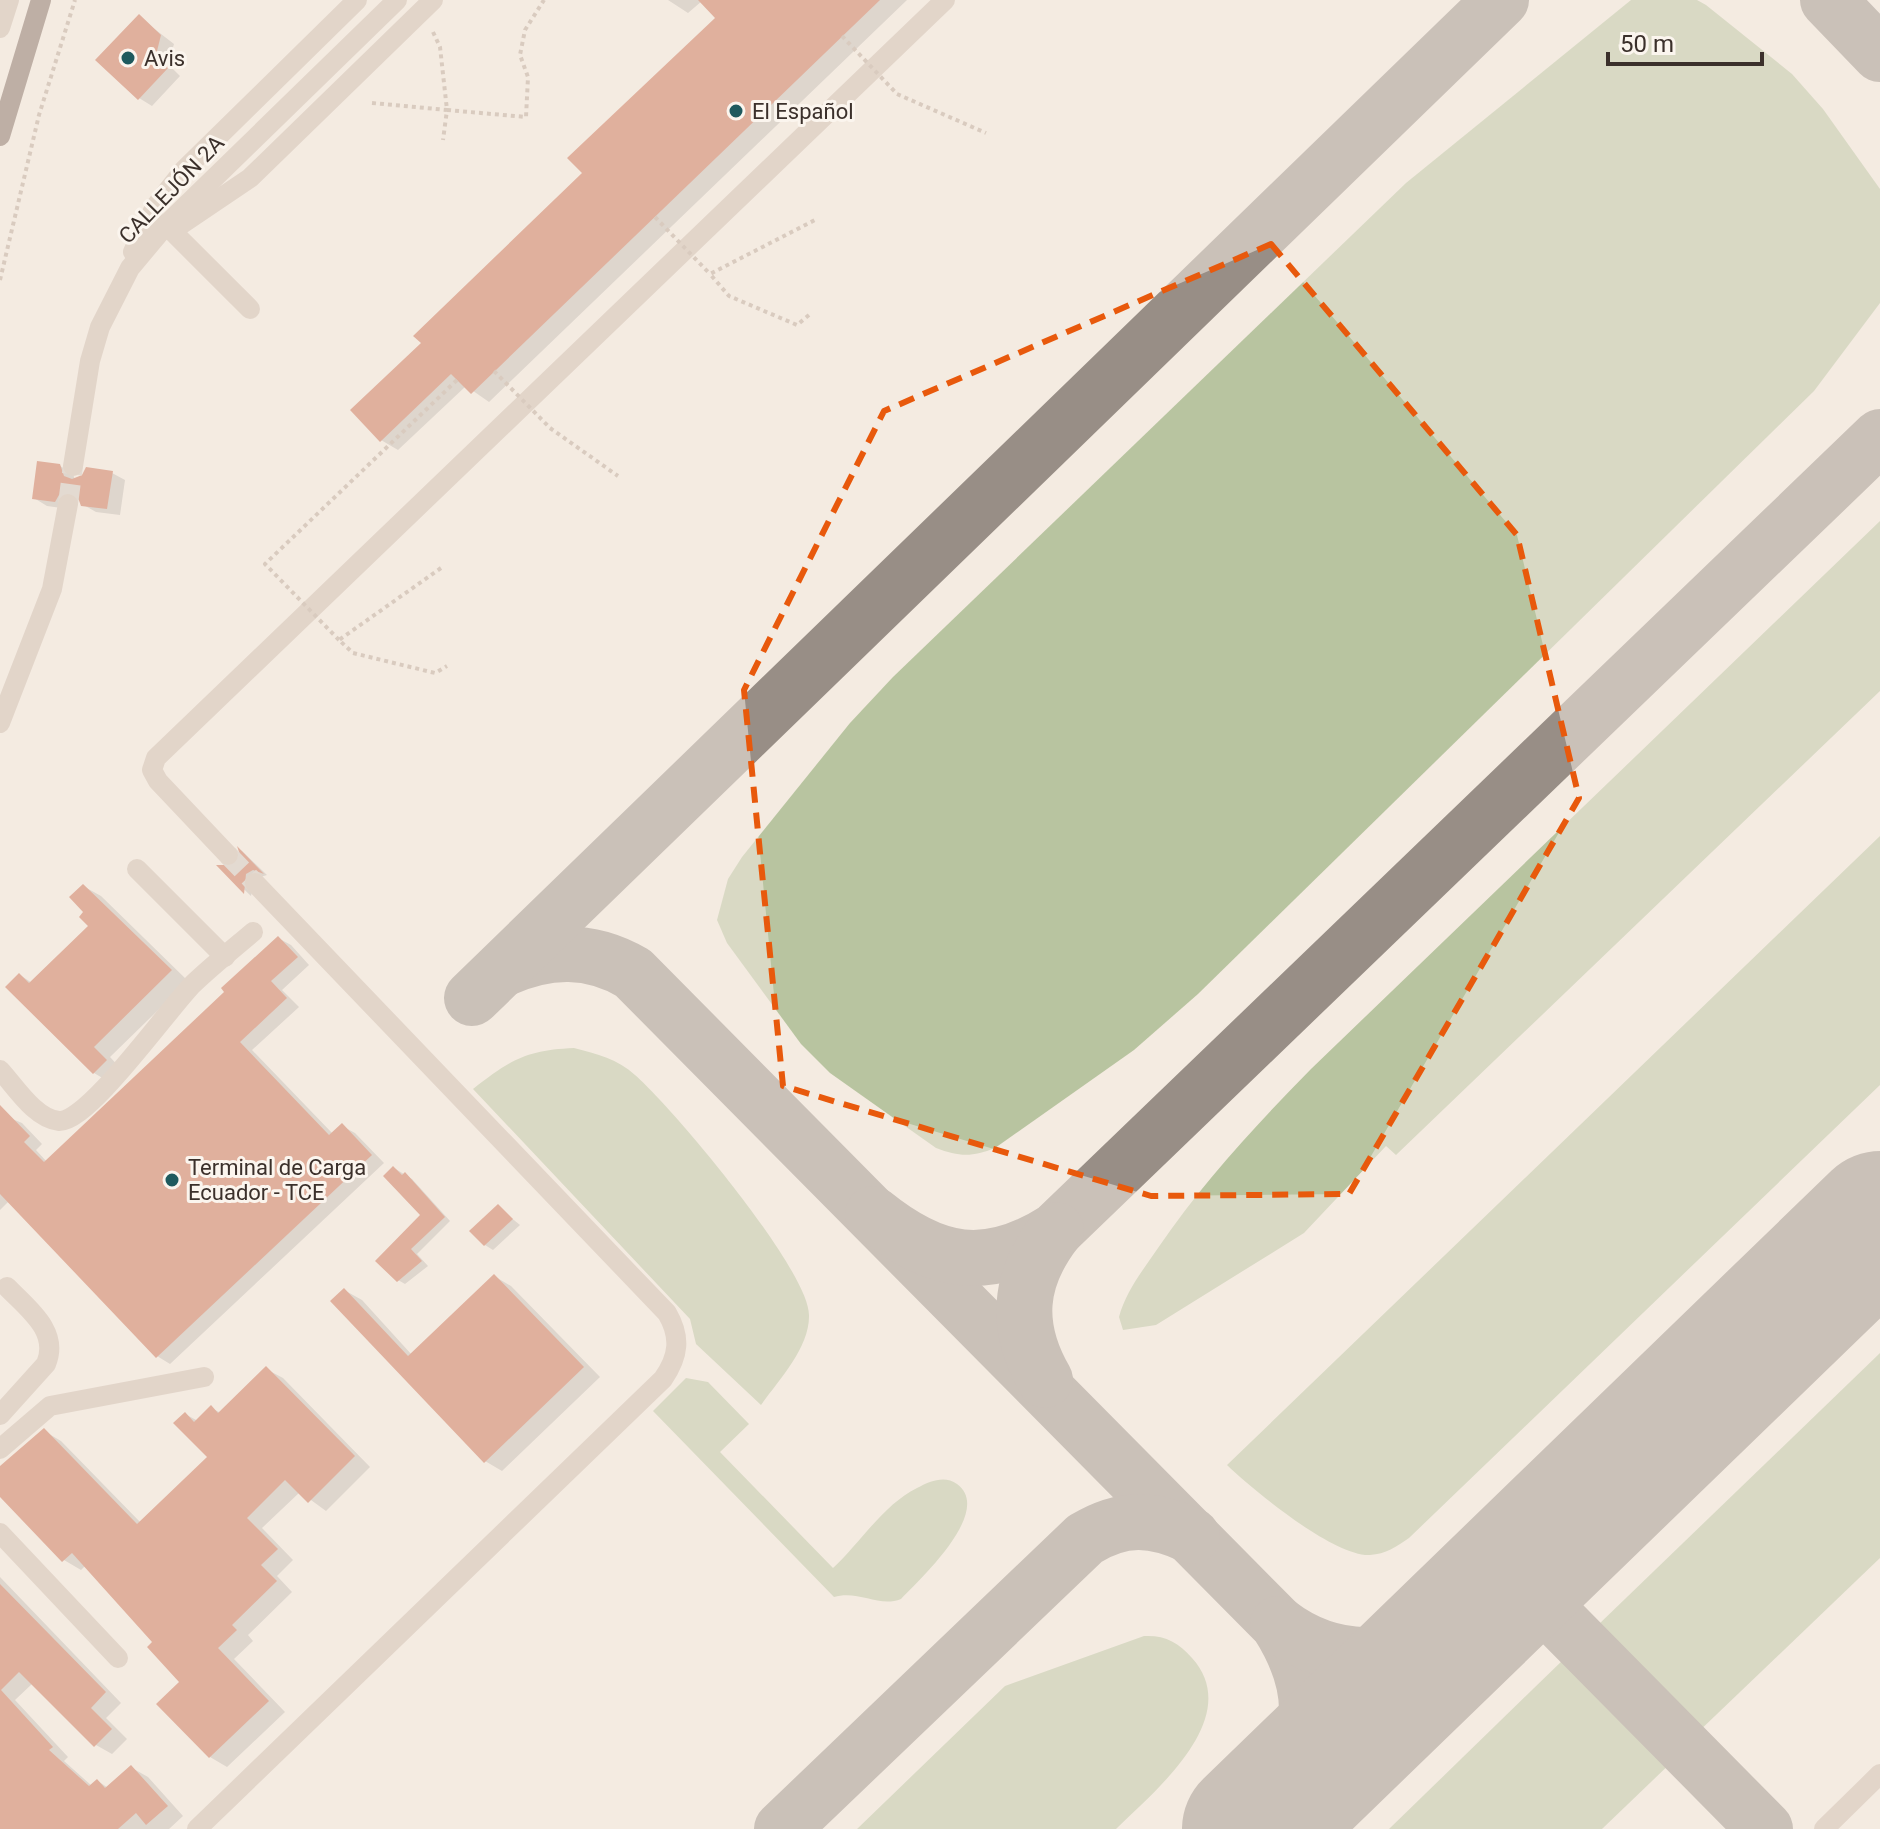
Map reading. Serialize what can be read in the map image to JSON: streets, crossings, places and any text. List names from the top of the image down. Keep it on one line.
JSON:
{"streets":{"street":["CALLEJÓN 2A"]},"places":["Avis","El Español","Terminal de Carga Ecuador - TCE"],"scale_bar":"50 m"}
